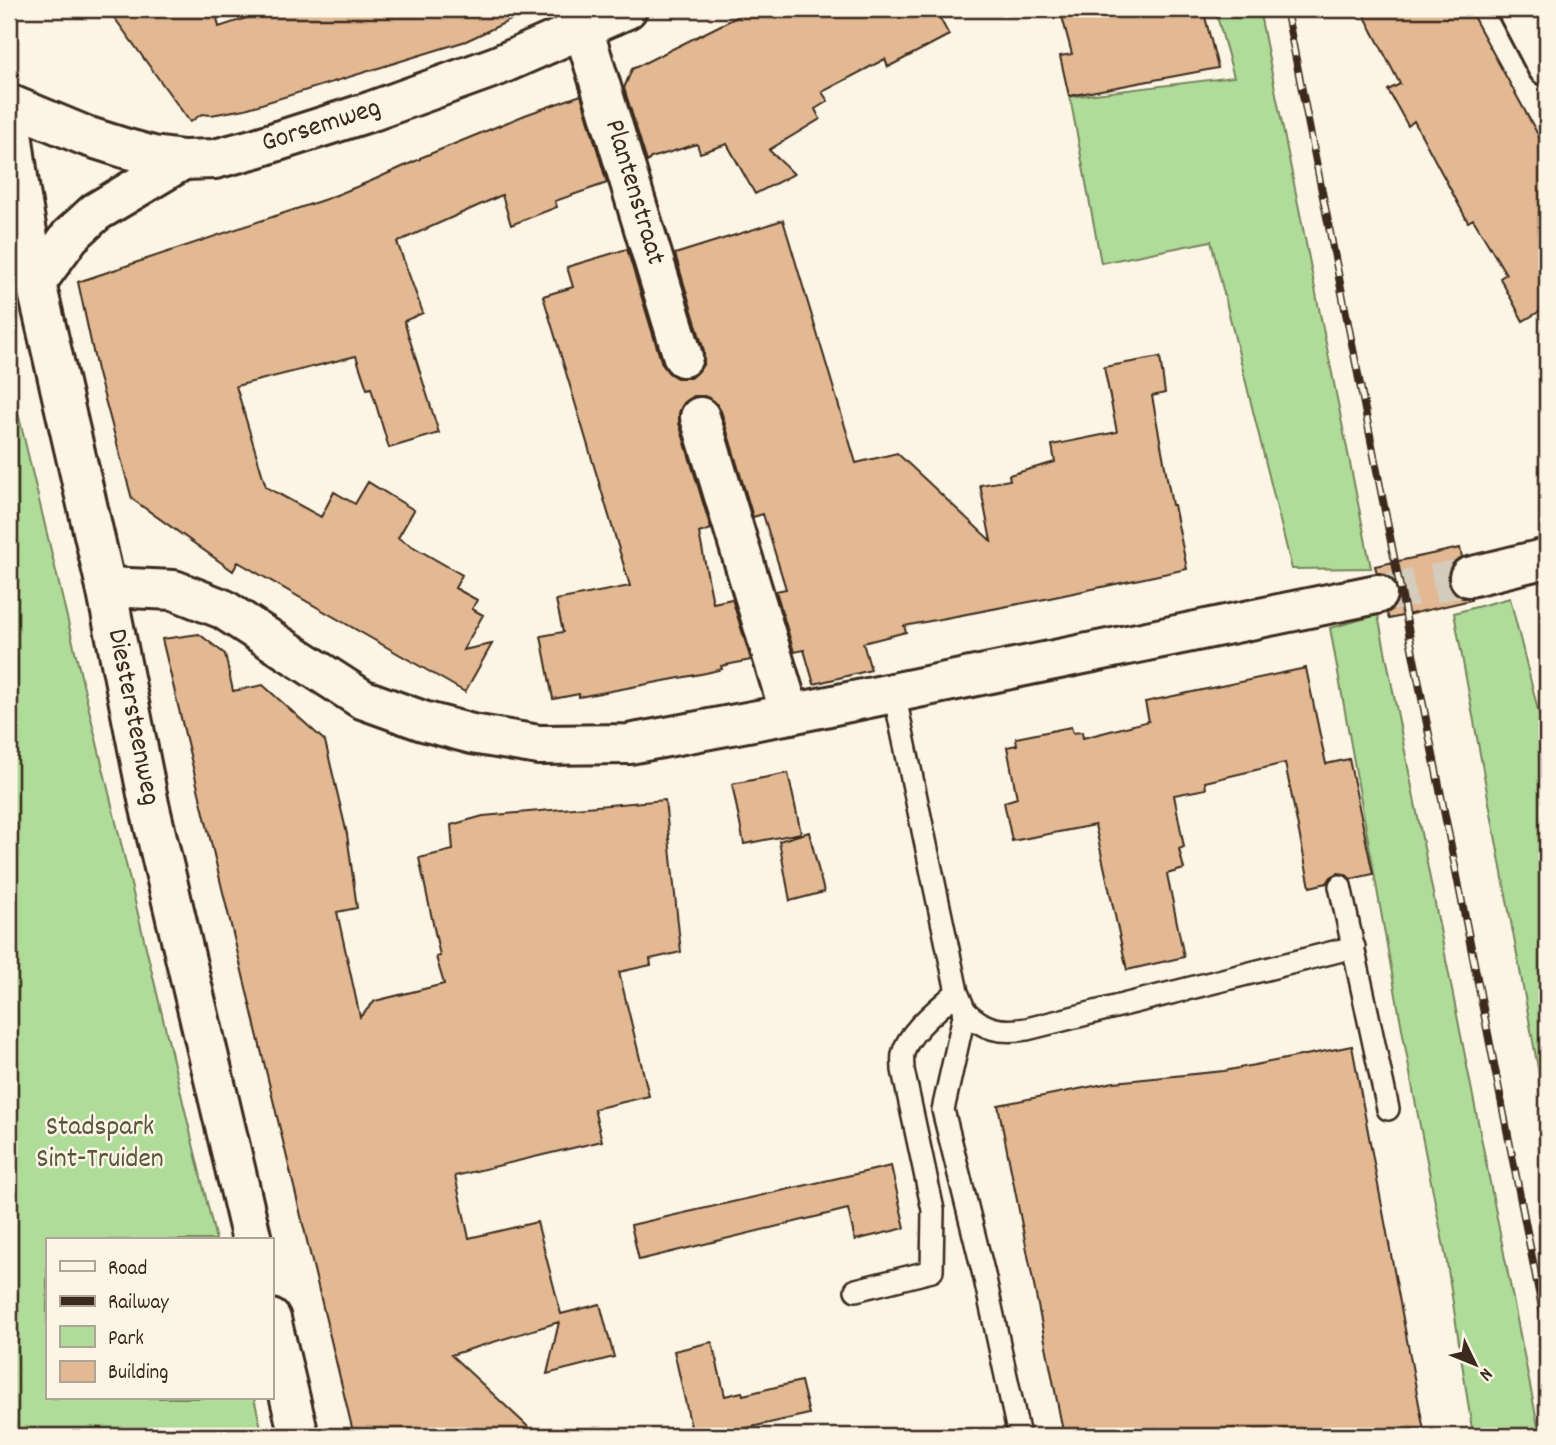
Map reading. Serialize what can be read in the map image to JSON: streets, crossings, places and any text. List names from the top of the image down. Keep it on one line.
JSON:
{"streets":{"street":["Gorsemweg","Plantenstraat","Diestersteenweg"]},"crossings":[["Gorsemweg","Plantenstraat"]],"parks":["Stadspark Sint-Truiden"],"legend":["Road","Railway","Park","Building"],"north":"bottom right"}
